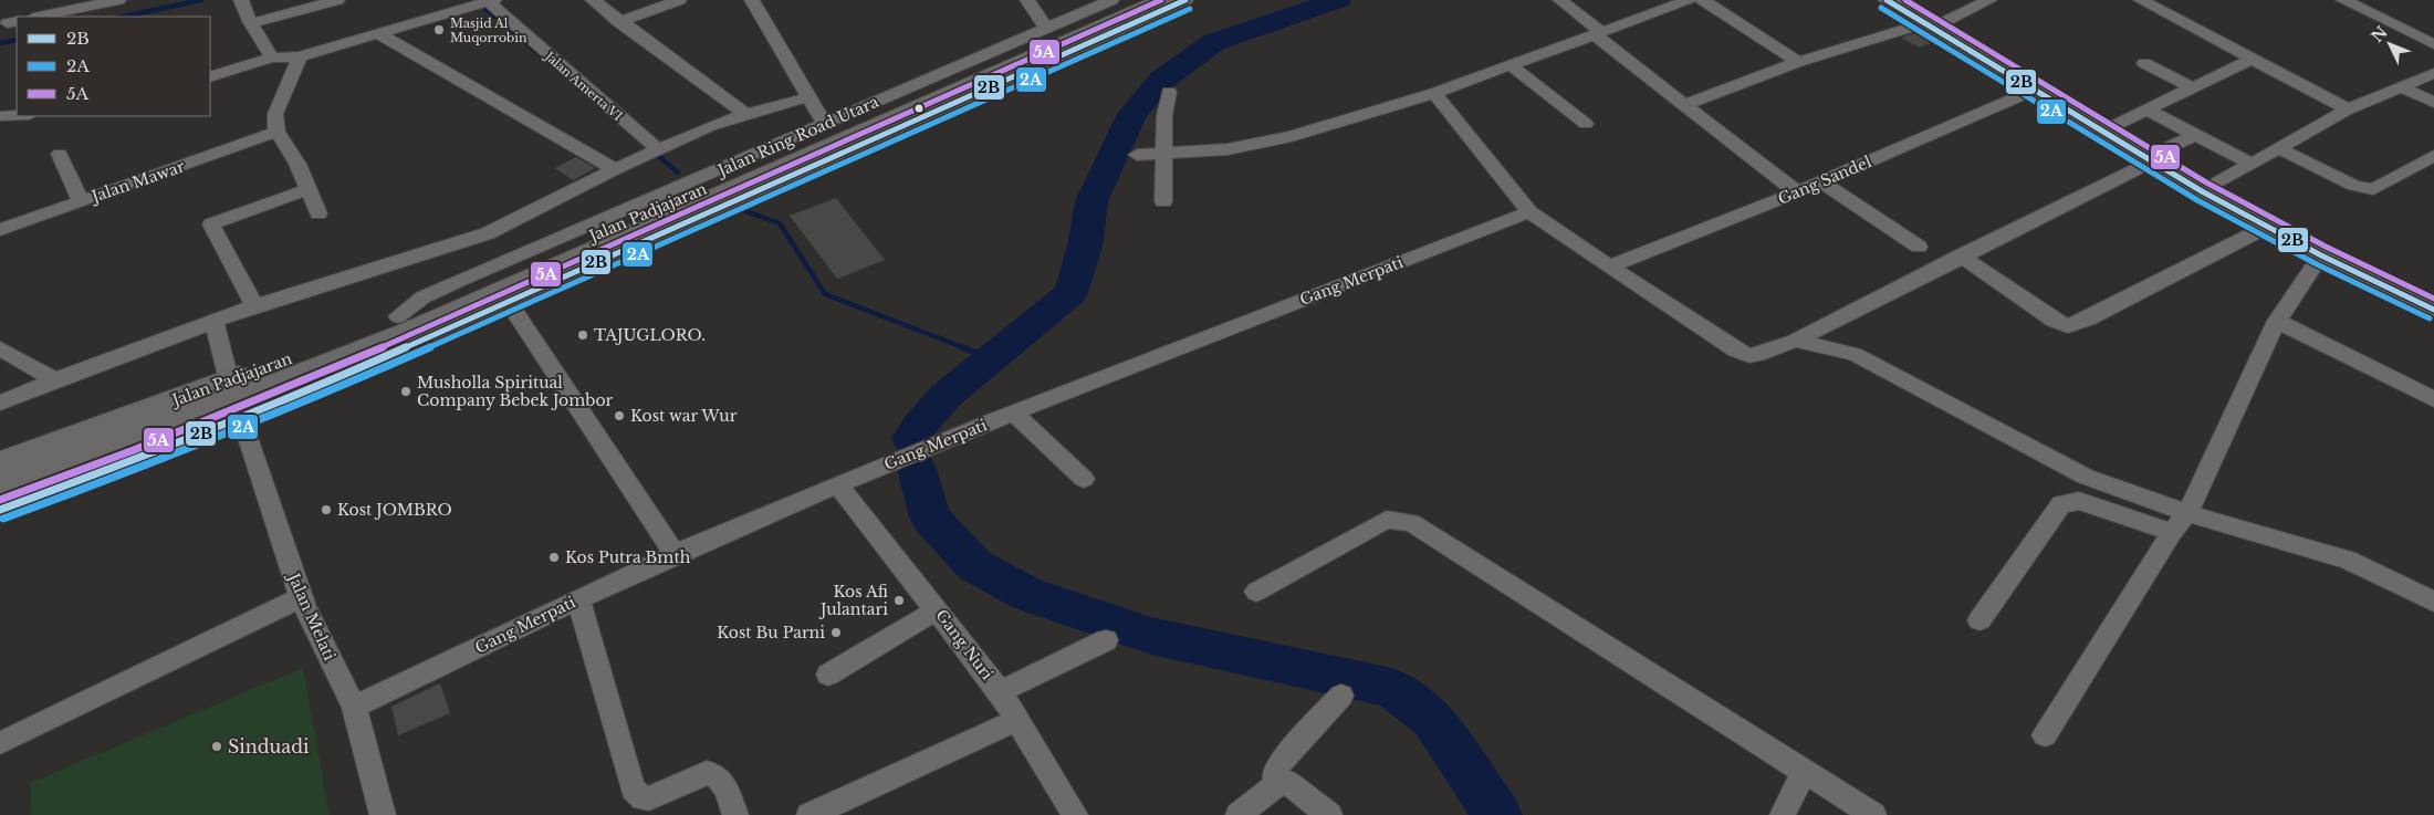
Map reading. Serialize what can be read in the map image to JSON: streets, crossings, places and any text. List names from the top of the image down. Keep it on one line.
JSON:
{"streets":{"highway":["Jalan Padjajaran"],"street":["Jalan Amerta VI","Jalan Ring Road Utara","Gang Sandel","Jalan Mawar","Gang Merpati","Jalan Melati","Gang Nuri"]},"crossings":[["Jalan Ring Road Utara","Jalan Padjajaran"],["Gang Merpati","Jalan Melati"],["Gang Merpati","Gang Nuri"]],"places":["Masjid Al Muqorrobin","TAJUGLORO.","Musholla Spiritual Company Bebek Jombor","Kost war Wur","Kost JOMBRO","Kos Putra Bmth","Kos Afi Julantari","Kost Bu Parni","Sinduadi"],"lines":["transit line 2B","transit line 5A","transit line 2A"],"legend":["2B","2A","5A"],"north":"top left"}
